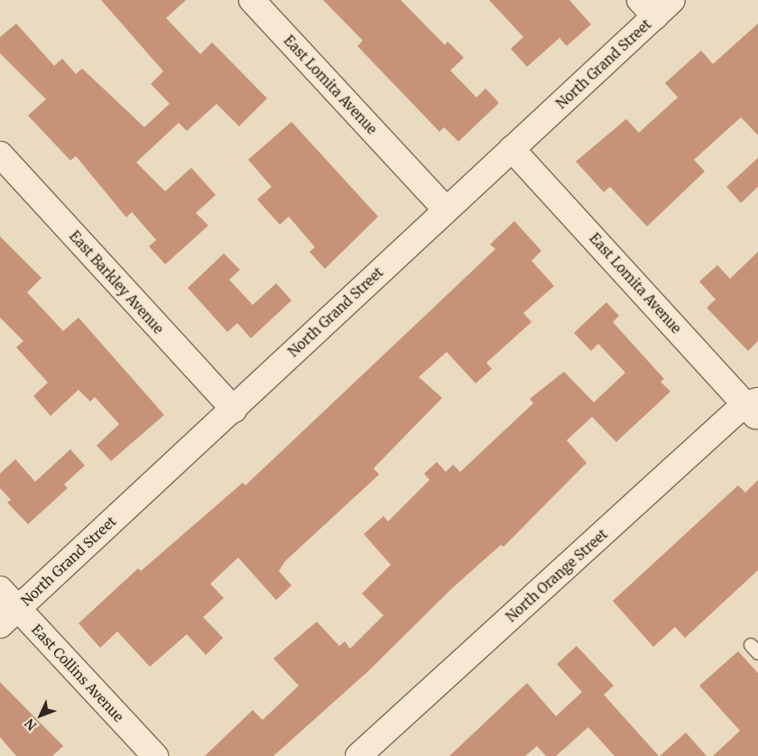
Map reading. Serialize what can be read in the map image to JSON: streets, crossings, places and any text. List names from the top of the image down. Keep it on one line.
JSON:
{"streets":{"street":["North Grand Street","East Lomita Avenue","East Barkley Avenue","North Orange Street","East Collins Avenue"]},"crossings":[["North Grand Street","East Lomita Avenue"],["North Grand Street","East Barkley Avenue"],["North Grand Street","East Collins Avenue"],["East Lomita Avenue","North Orange Street"]],"north":"bottom left"}
